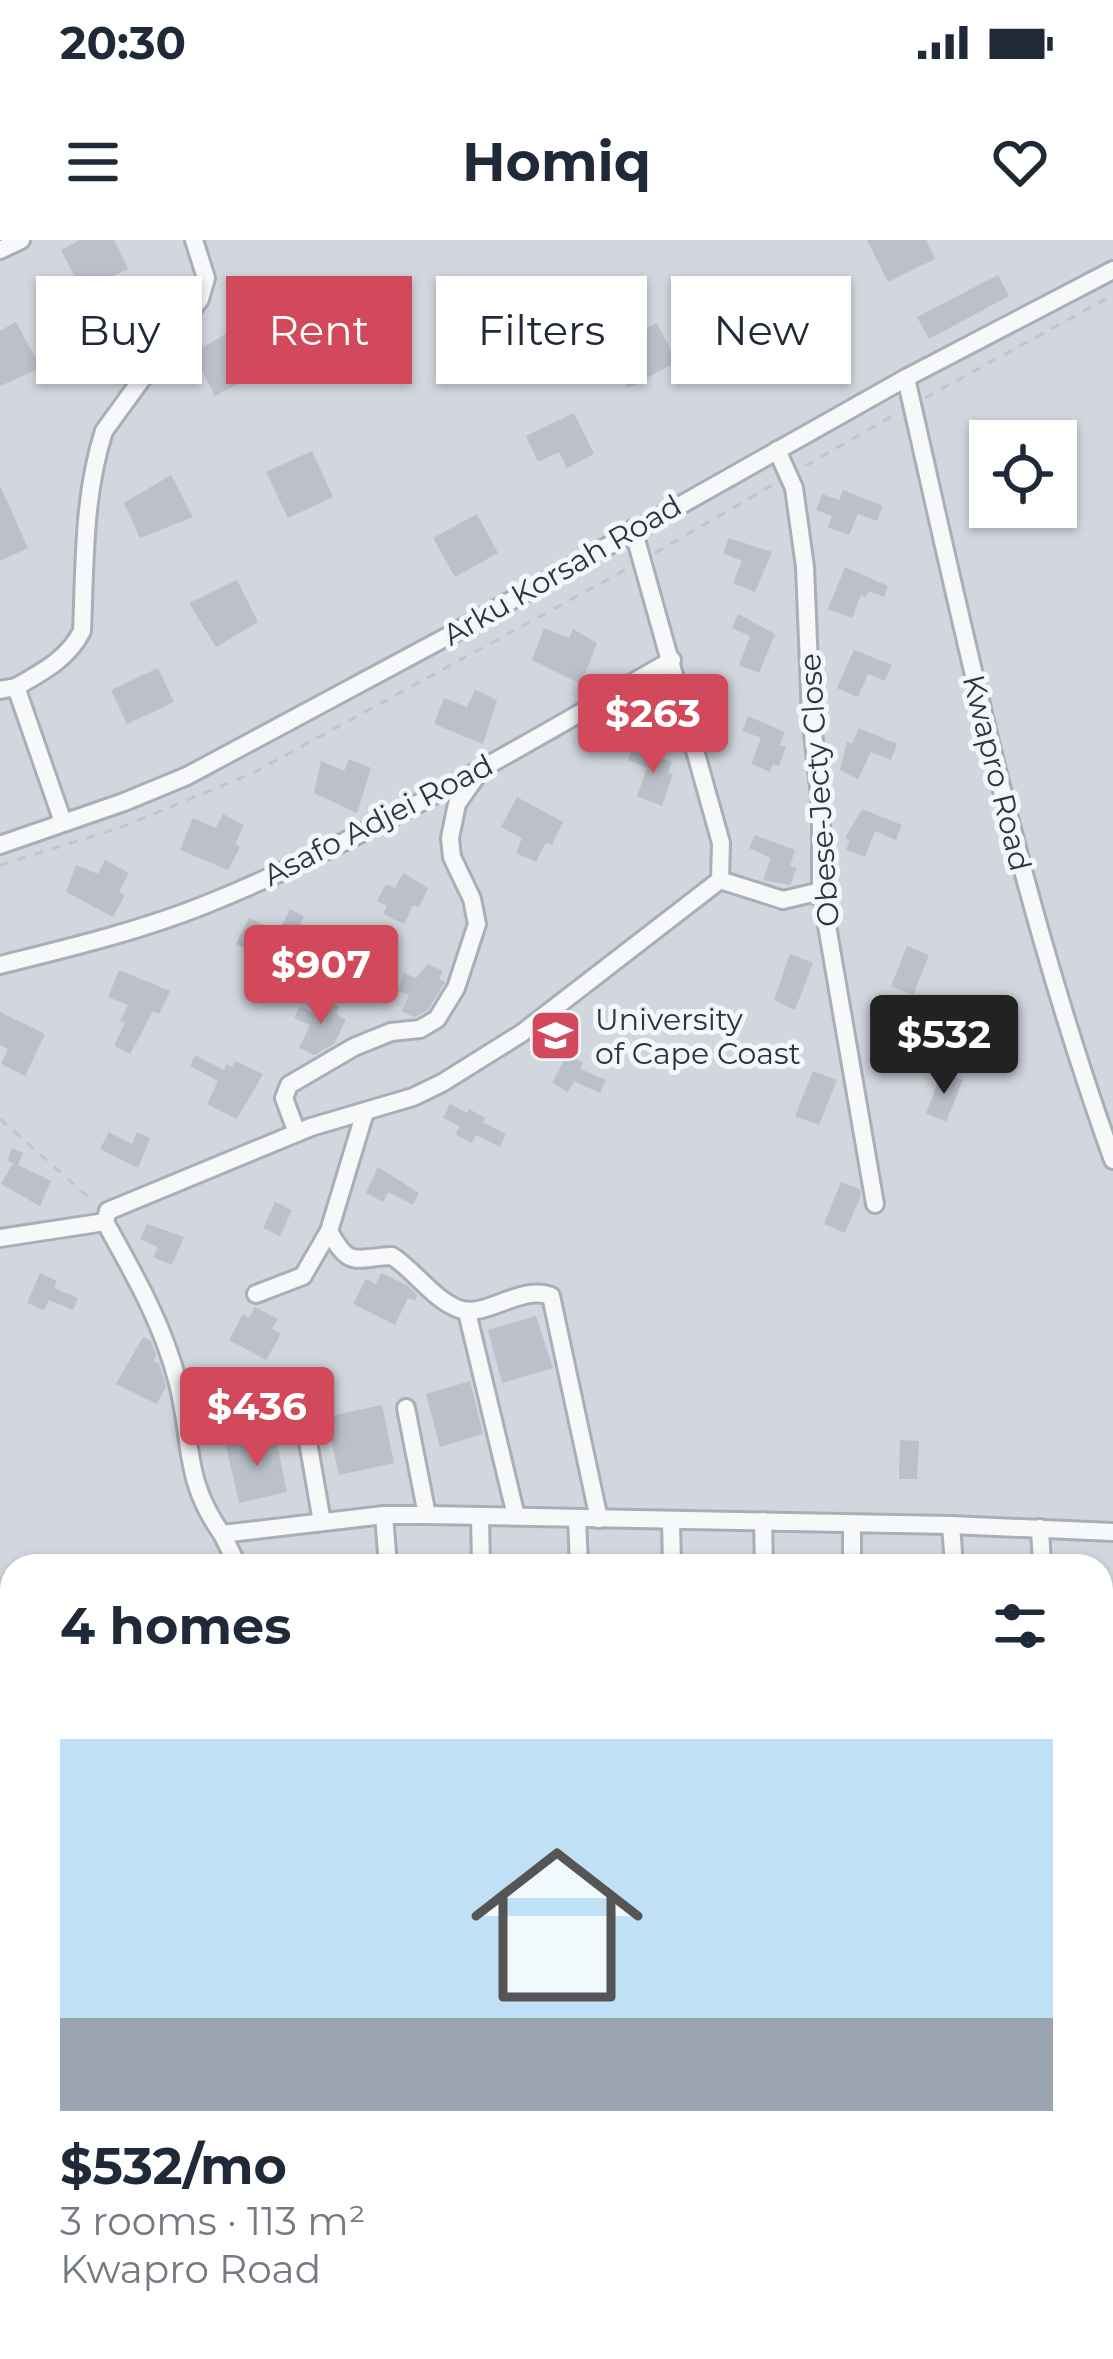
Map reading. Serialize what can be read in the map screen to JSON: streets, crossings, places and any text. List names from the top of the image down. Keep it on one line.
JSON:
{"streets":{"street":["Arku Korsah Road","Kwapro Road","Obese-Jecty Close","Asafo Adjei Road"]},"crossings":[["Arku Korsah Road","Kwapro Road"],["Arku Korsah Road","Obese-Jecty Close"]],"places":{"school or university":["University of Cape Coast"]},"page":{"status":"20:30","header":"Homiq","chip":["Buy","Rent","Filters","New"],"price":["$263","$907","$532","$436"],"heading":"4 homes","list":[{"name":"$532/mo","note":"3 rooms · 113 m² · Kwapro Road"}]}}
